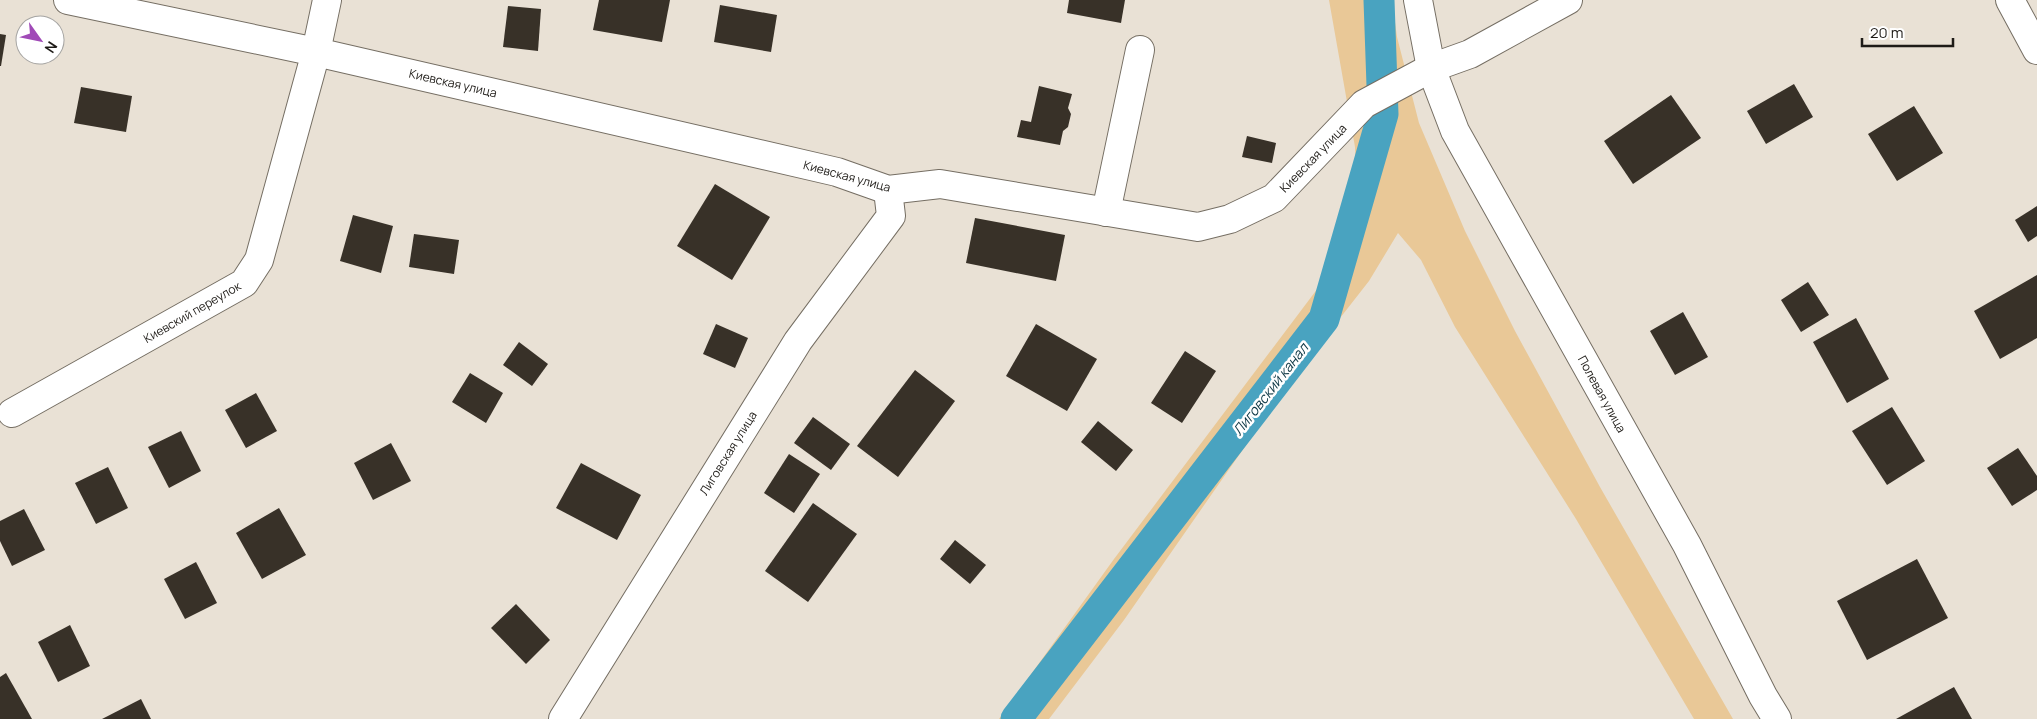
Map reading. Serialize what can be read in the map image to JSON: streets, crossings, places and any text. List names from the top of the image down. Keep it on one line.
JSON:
{"streets":{"street":["Киевская улица","Киевский переулок","Полевая улица","Лиговская улица"]},"crossings":[["Киевская улица","Киевский переулок"],["Киевская улица","Полевая улица"],["Киевская улица","Лиговская улица"]],"water":["Лиговский канал"],"scale_bar":"20 m","north":"bottom right"}
